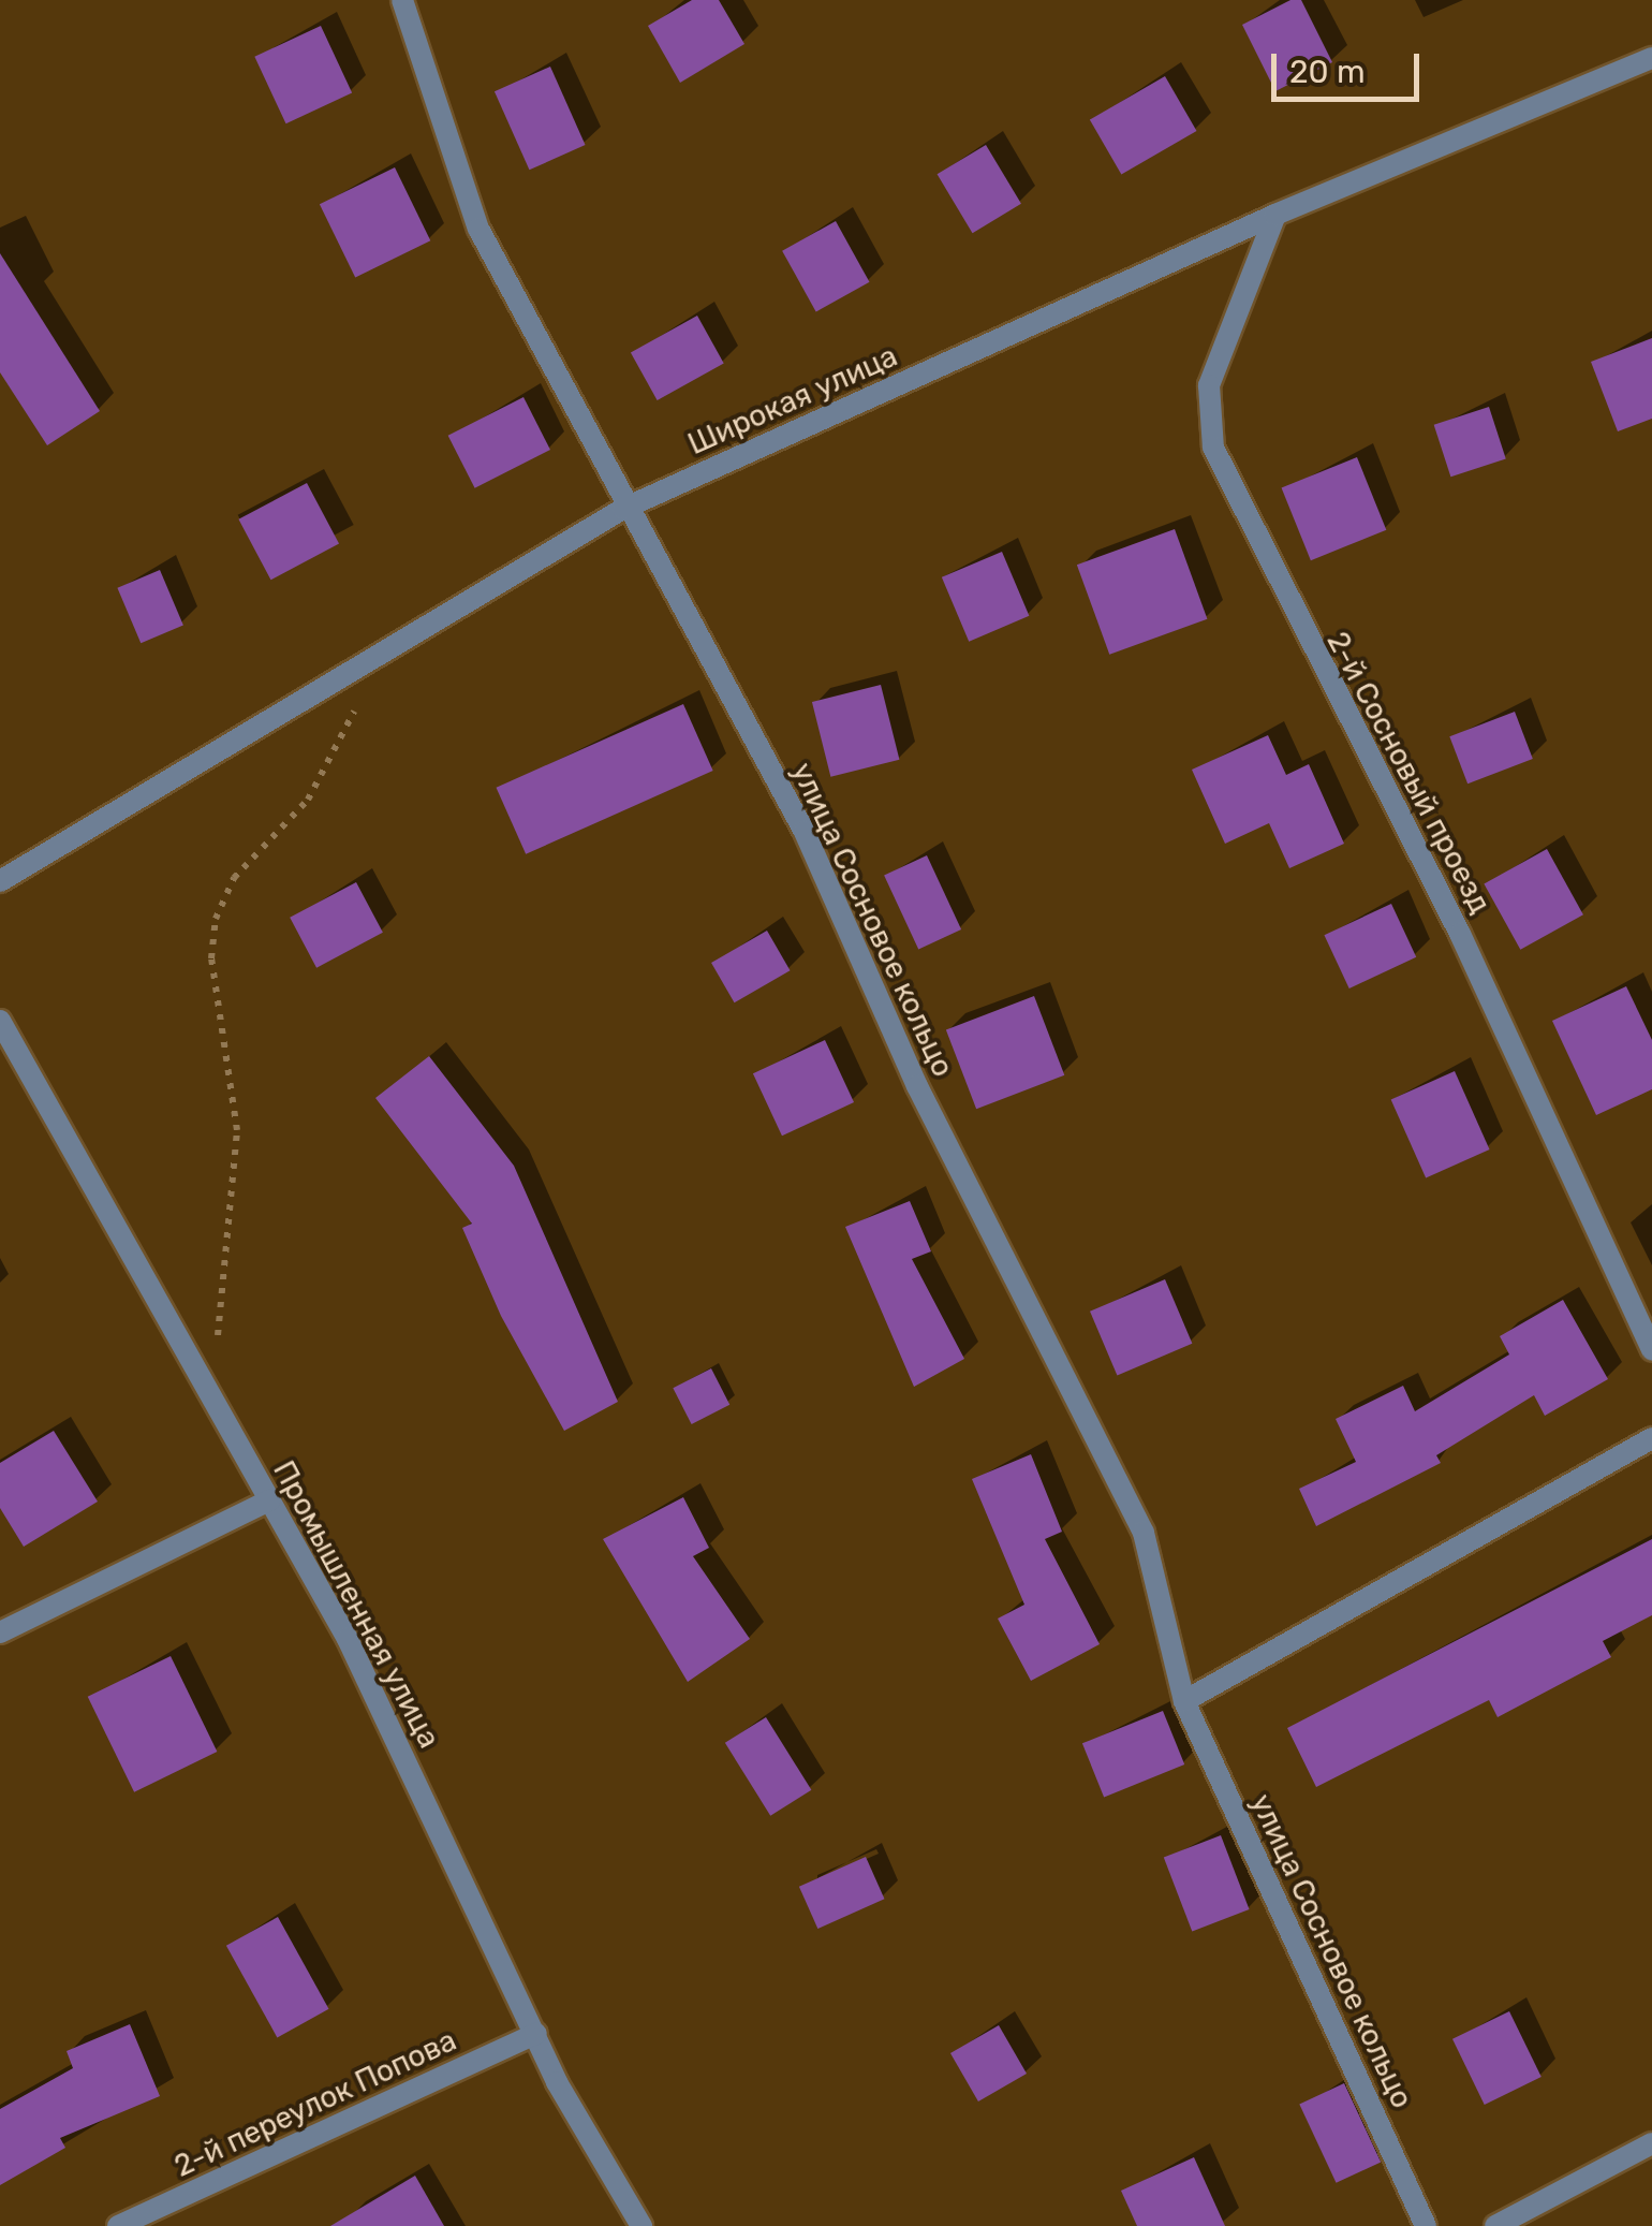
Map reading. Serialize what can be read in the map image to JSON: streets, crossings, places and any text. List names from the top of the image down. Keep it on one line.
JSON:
{"streets":{"street":["Широкая улица","2-й Сосновый проезд","улица Сосновое кольцо","Промышленная улица","2-й переулок Попова"]},"crossings":[["Широкая улица","2-й Сосновый проезд"],["Широкая улица","улица Сосновое кольцо"],["Промышленная улица","2-й переулок Попова"]],"scale_bar":"20 m"}
